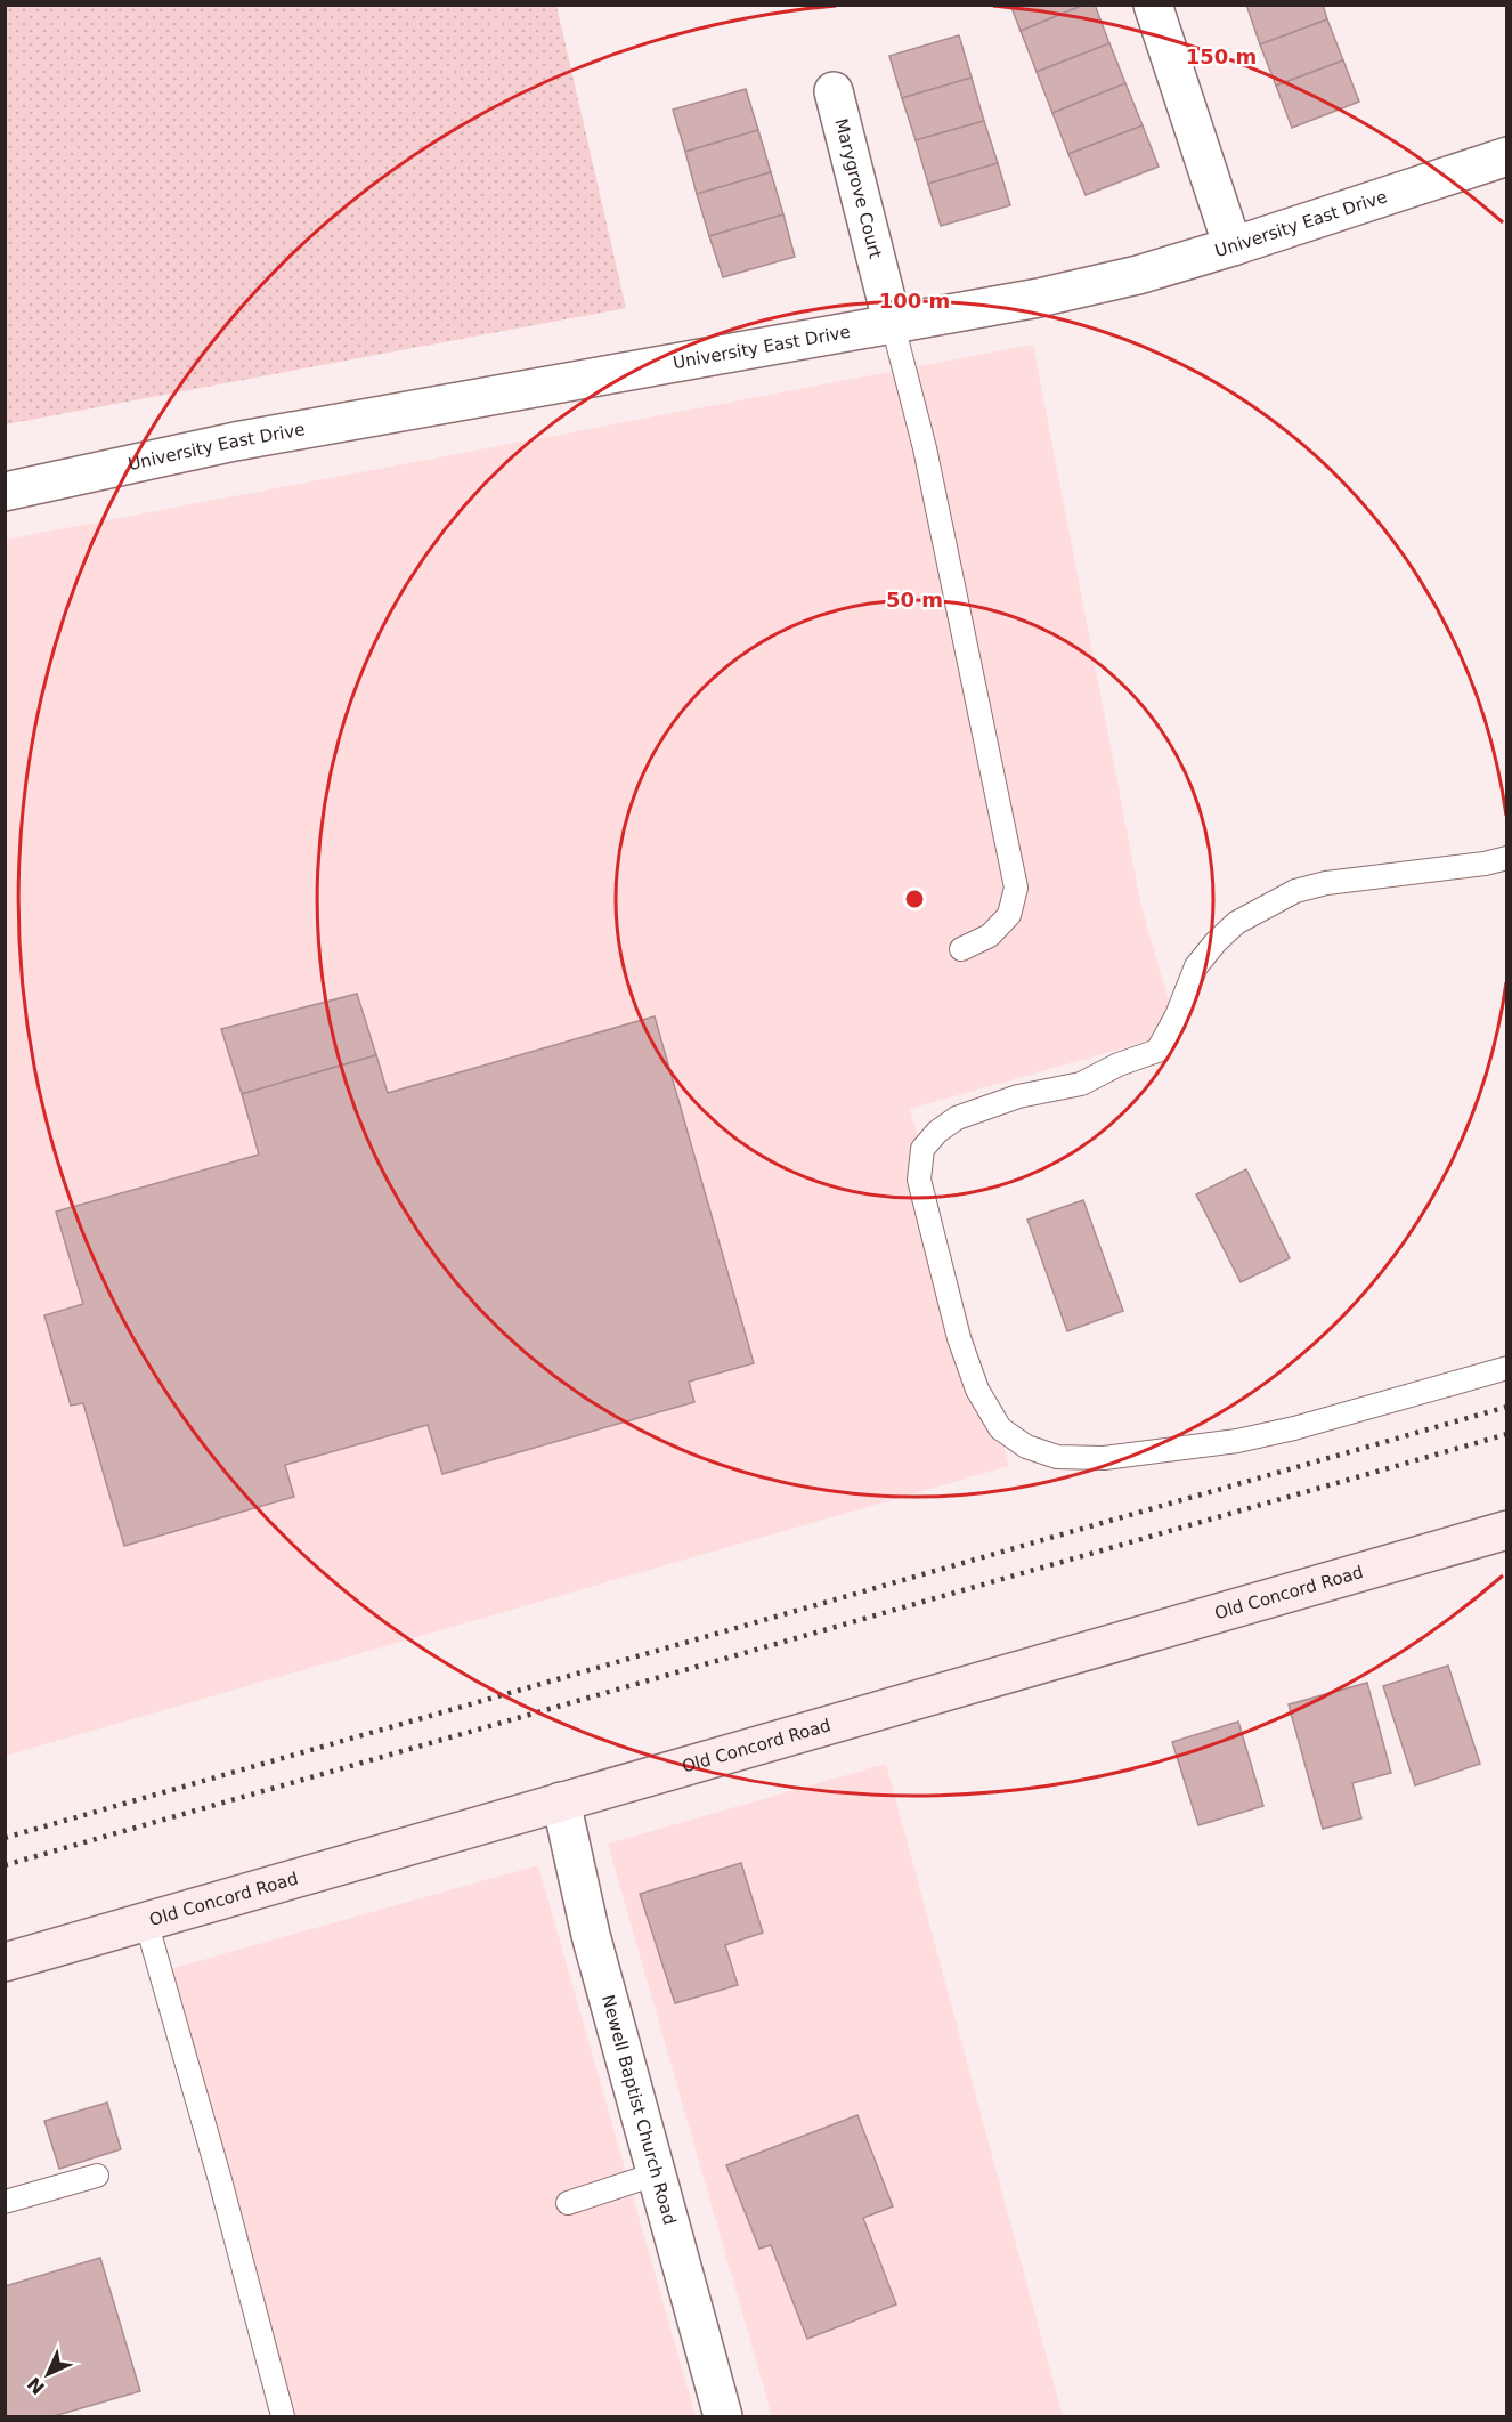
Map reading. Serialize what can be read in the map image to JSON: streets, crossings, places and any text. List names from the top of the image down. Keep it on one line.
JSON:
{"streets":{"street":["Marygrove Court","University East Drive","Old Concord Road","Newell Baptist Church Road"]},"crossings":[["Marygrove Court","University East Drive"],["Old Concord Road","Newell Baptist Church Road"]],"north":"bottom left","rings":["150 m","100 m","50 m"]}
